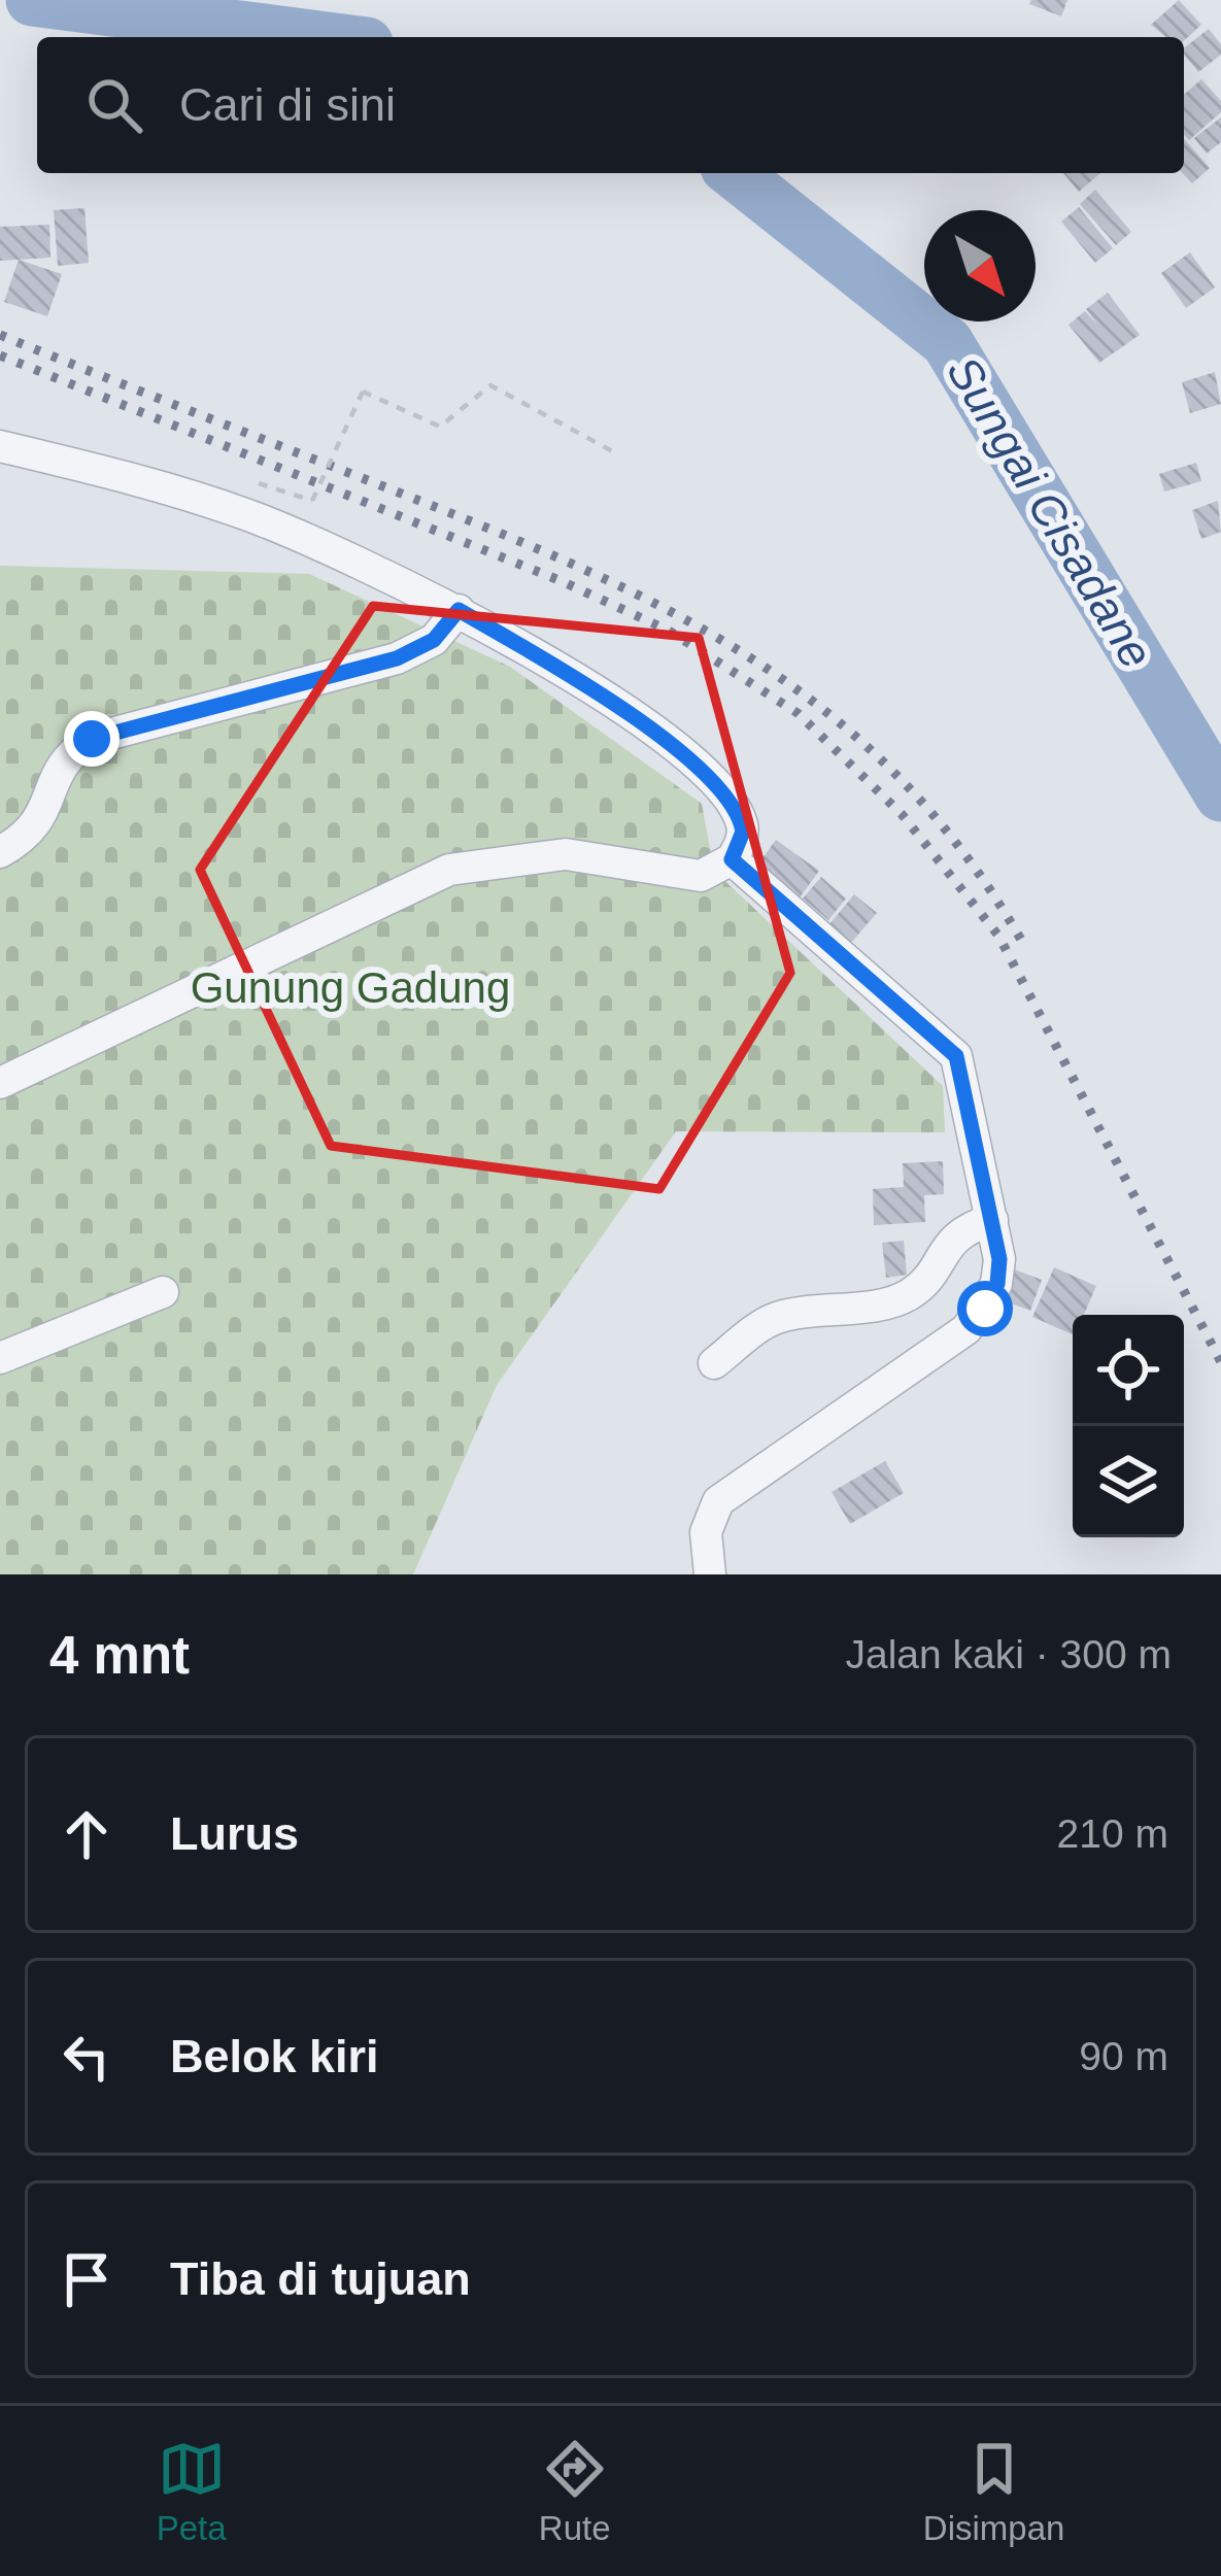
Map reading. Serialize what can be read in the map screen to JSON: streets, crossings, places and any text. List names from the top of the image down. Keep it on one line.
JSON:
{"water":["Sungai Cisadane"],"parks":["Gunung Gadung"],"north":"bottom right","page":{"search":"Cari di sini","heading":["4 mnt","Jalan kaki · 300 m"],"list":[["Lurus","210 m"],["Belok kiri","90 m"],"Tiba di tujuan"],"nav":["Peta","Rute","Disimpan"]}}
